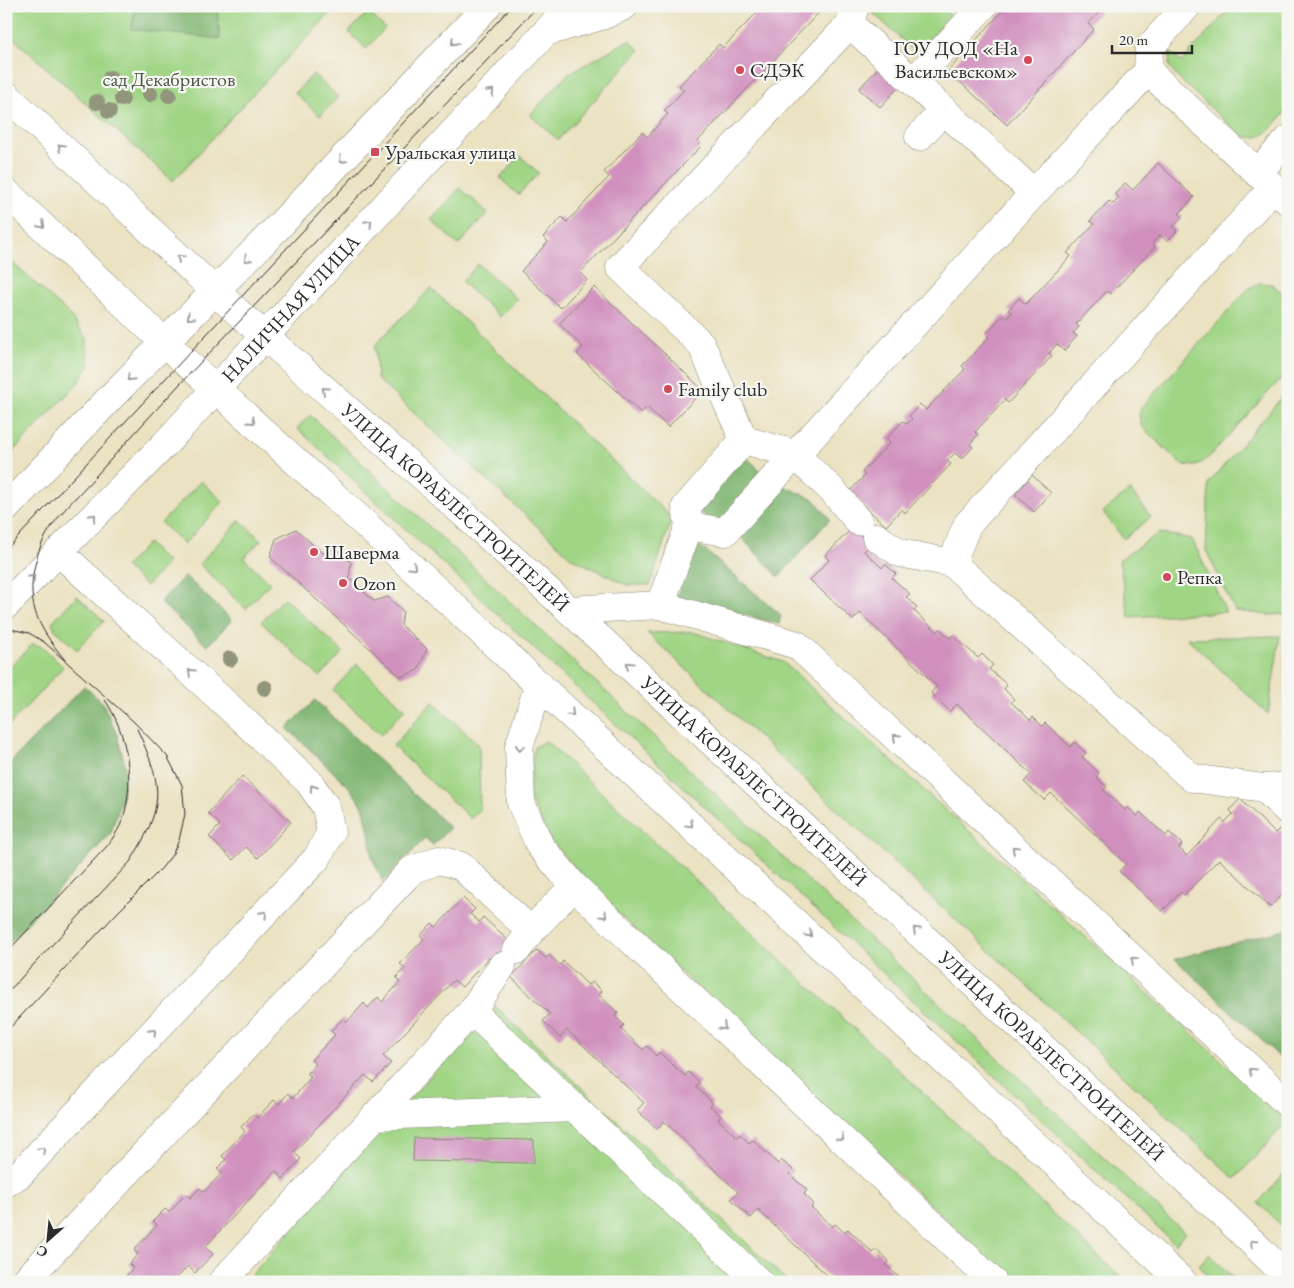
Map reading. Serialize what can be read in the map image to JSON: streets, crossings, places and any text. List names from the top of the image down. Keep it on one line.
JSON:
{"streets":{"main road":["НАЛИЧНАЯ УЛИЦА","УЛИЦА КОРАБЛЕСТРОИТЕЛЕЙ"]},"crossings":[["НАЛИЧНАЯ УЛИЦА","УЛИЦА КОРАБЛЕСТРОИТЕЛЕЙ"]],"parks":["сад Декабристов"],"places":{"other":["ГОУ ДОД «На Васильевском»","СДЭК","Family club","Шаверма","Репка","Ozon"],"transit":["Уральская улица"]},"scale_bar":"20 m","north":"bottom left"}
